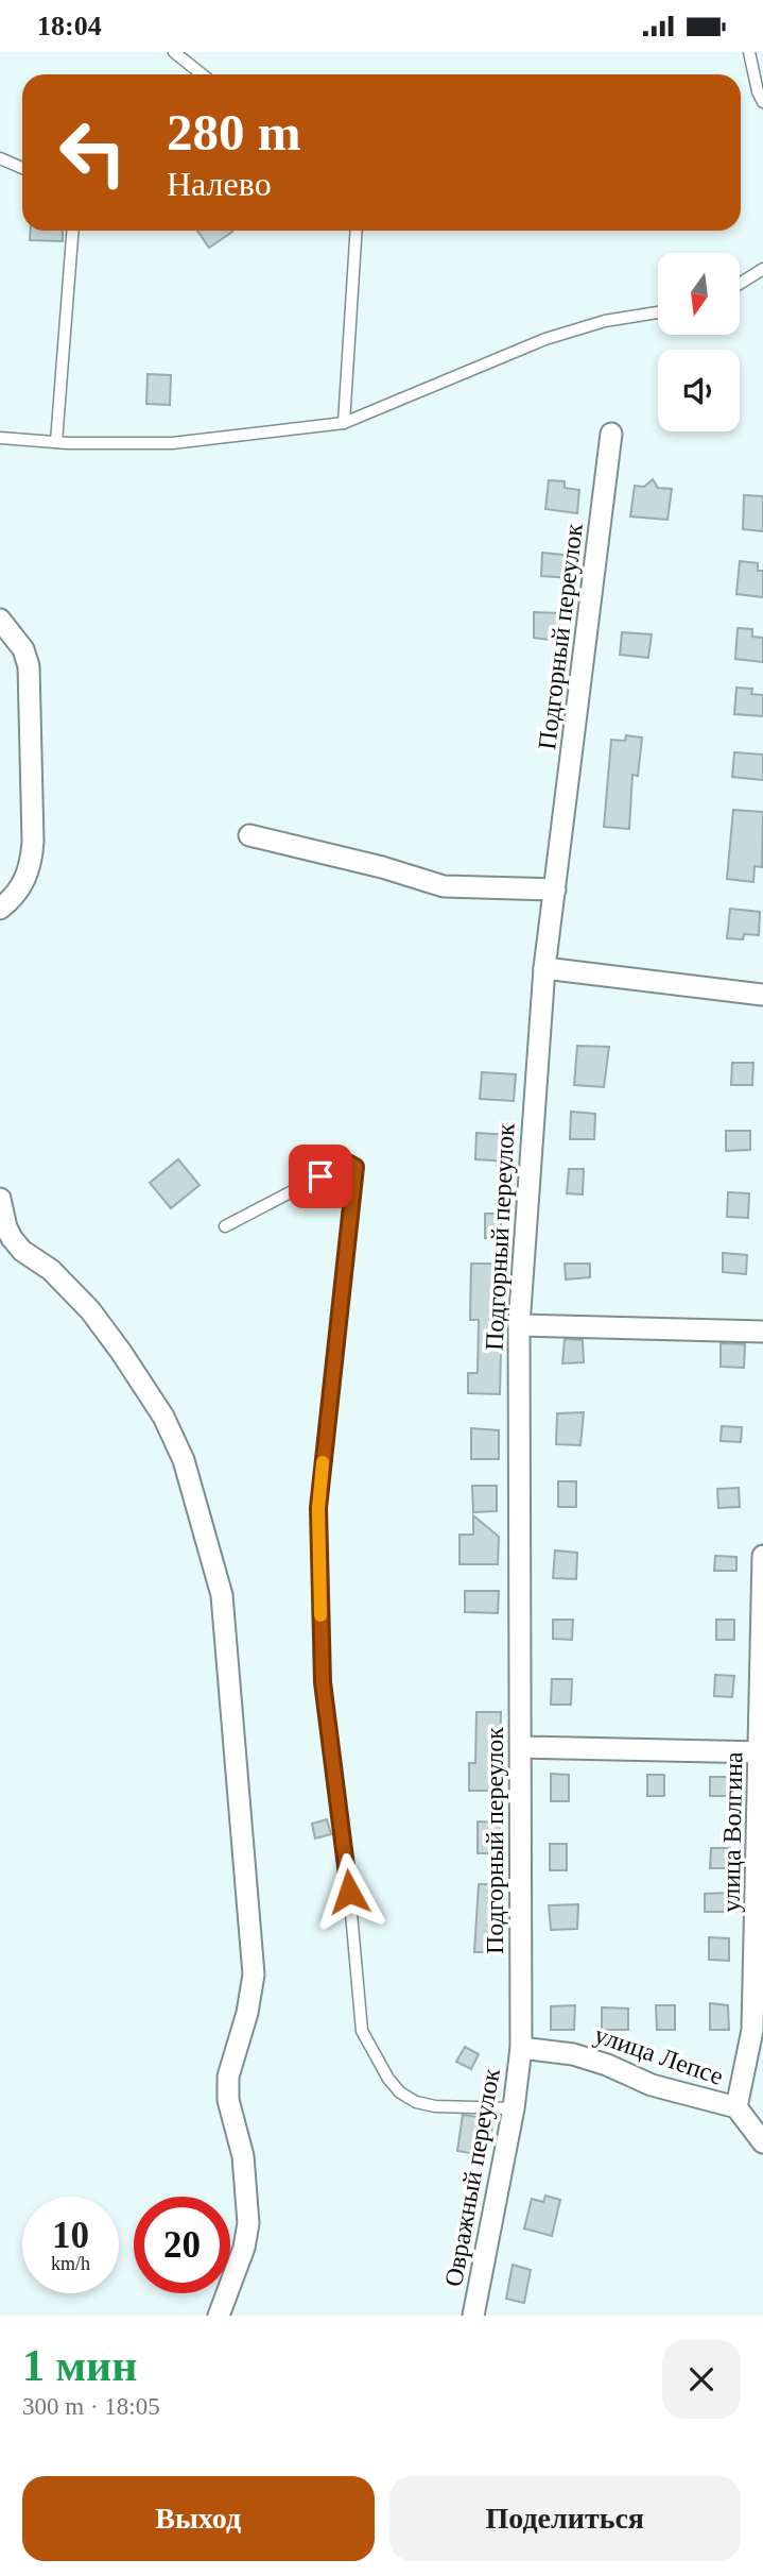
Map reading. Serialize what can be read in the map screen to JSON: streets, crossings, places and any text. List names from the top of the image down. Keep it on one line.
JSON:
{"streets":{"street":["Подгорный переулок","улица Волгина","улица Лепсе","Овражный переулок"]},"crossings":[["Подгорный переулок","улица Лепсе"],["Подгорный переулок","Овражный переулок"],["улица Волгина","улица Лепсе"],["улица Лепсе","Овражный переулок"]],"north":"bottom","page":{"status":"18:04","turn":["280 m","Налево"],"speed":"10 km/h","limit":"20","heading":["1 мин","300 m · 18:05"],"buttons":["Выход","Поделиться"]}}
